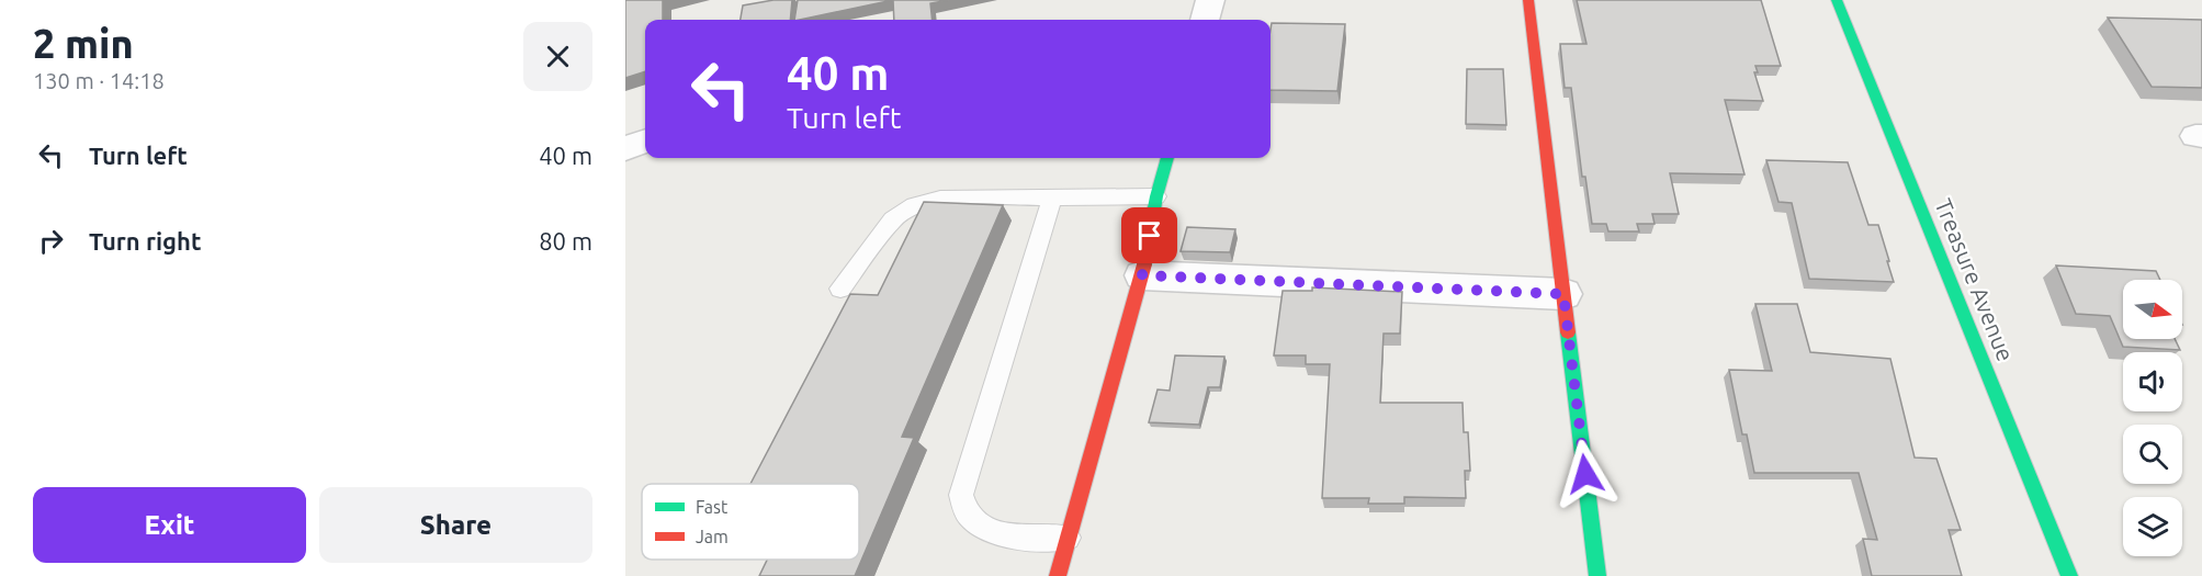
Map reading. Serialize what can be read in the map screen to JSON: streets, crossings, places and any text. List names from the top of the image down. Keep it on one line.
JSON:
{"streets":{"street":["Treasure Avenue"]},"legend":["Fast","Jam"],"north":"right","page":{"heading":["2 min","130 m · 14:18"],"turn":["40 m","Turn left"],"list":[{"name":"Turn left","value":"40 m"},{"name":"Turn right","value":"80 m"}],"buttons":["Exit","Share"]}}
